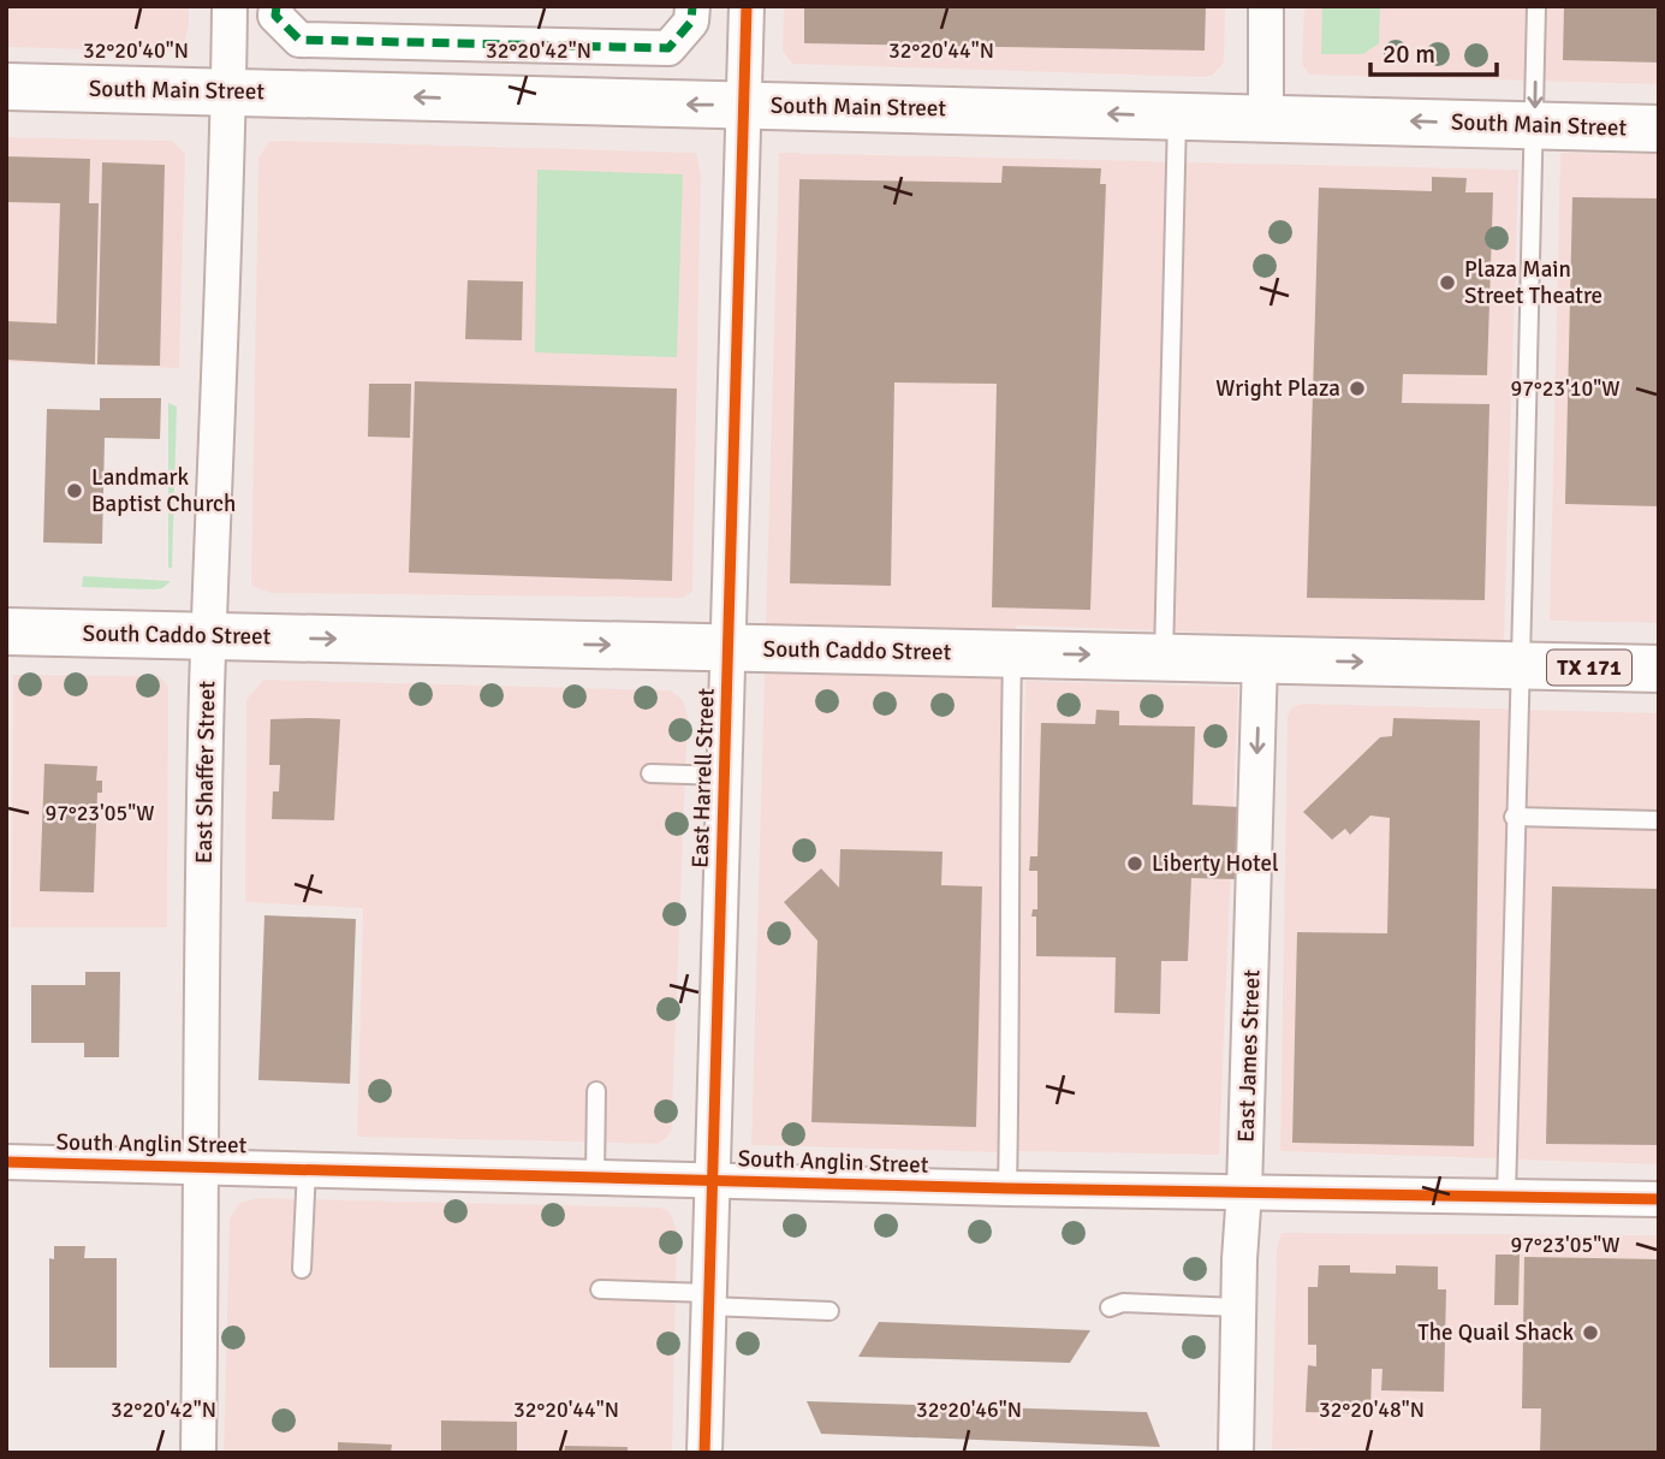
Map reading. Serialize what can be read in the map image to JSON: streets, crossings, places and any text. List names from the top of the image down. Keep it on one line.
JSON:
{"streets":{"main road":["South Main Street","South Caddo Street","TX 171"],"street":["East Shaffer Street","East Harrell Street","East James Street","South Anglin Street"]},"crossings":[["South Main Street","East Shaffer Street"],["South Main Street","East Harrell Street"],["South Caddo Street","East Shaffer Street"],["South Caddo Street","East Harrell Street"],["South Caddo Street","East James Street"],["East Shaffer Street","South Anglin Street"],["East Harrell Street","South Anglin Street"],["East James Street","South Anglin Street"]],"one_way":["South Main Street","South Caddo Street","East James Street"],"places":["Plaza Main Street Theatre","Wright Plaza","Landmark Baptist Church","Liberty Hotel","The Quail Shack"],"scale_bar":"20 m","coordinates":["32°20'40\"N","32°20'42\"N","32°20'44\"N","97°23'10\"W","97°23'05\"W","32°20'46\"N","32°20'48\"N"]}
